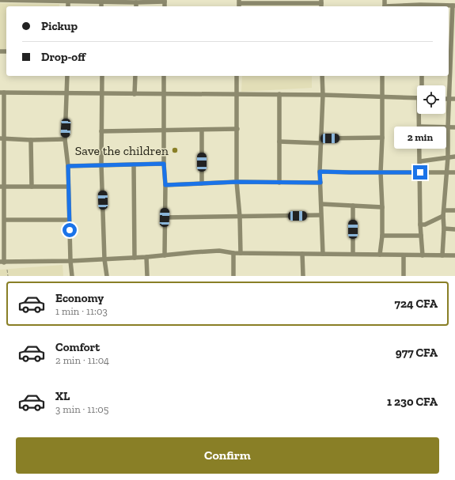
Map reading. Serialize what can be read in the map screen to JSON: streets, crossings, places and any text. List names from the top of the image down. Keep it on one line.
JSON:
{"places":["Save the children"],"page":{"banner":["Pickup","Drop-off"],"bubble":"2 min","list":[{"name":"Economy","note":"1 min · 11:03","value":"724 CFA"},{"name":"Comfort","note":"2 min · 11:04","value":"977 CFA"},{"name":"XL","note":"3 min · 11:05","value":"1 230 CFA"}],"buttons":"Confirm"}}
